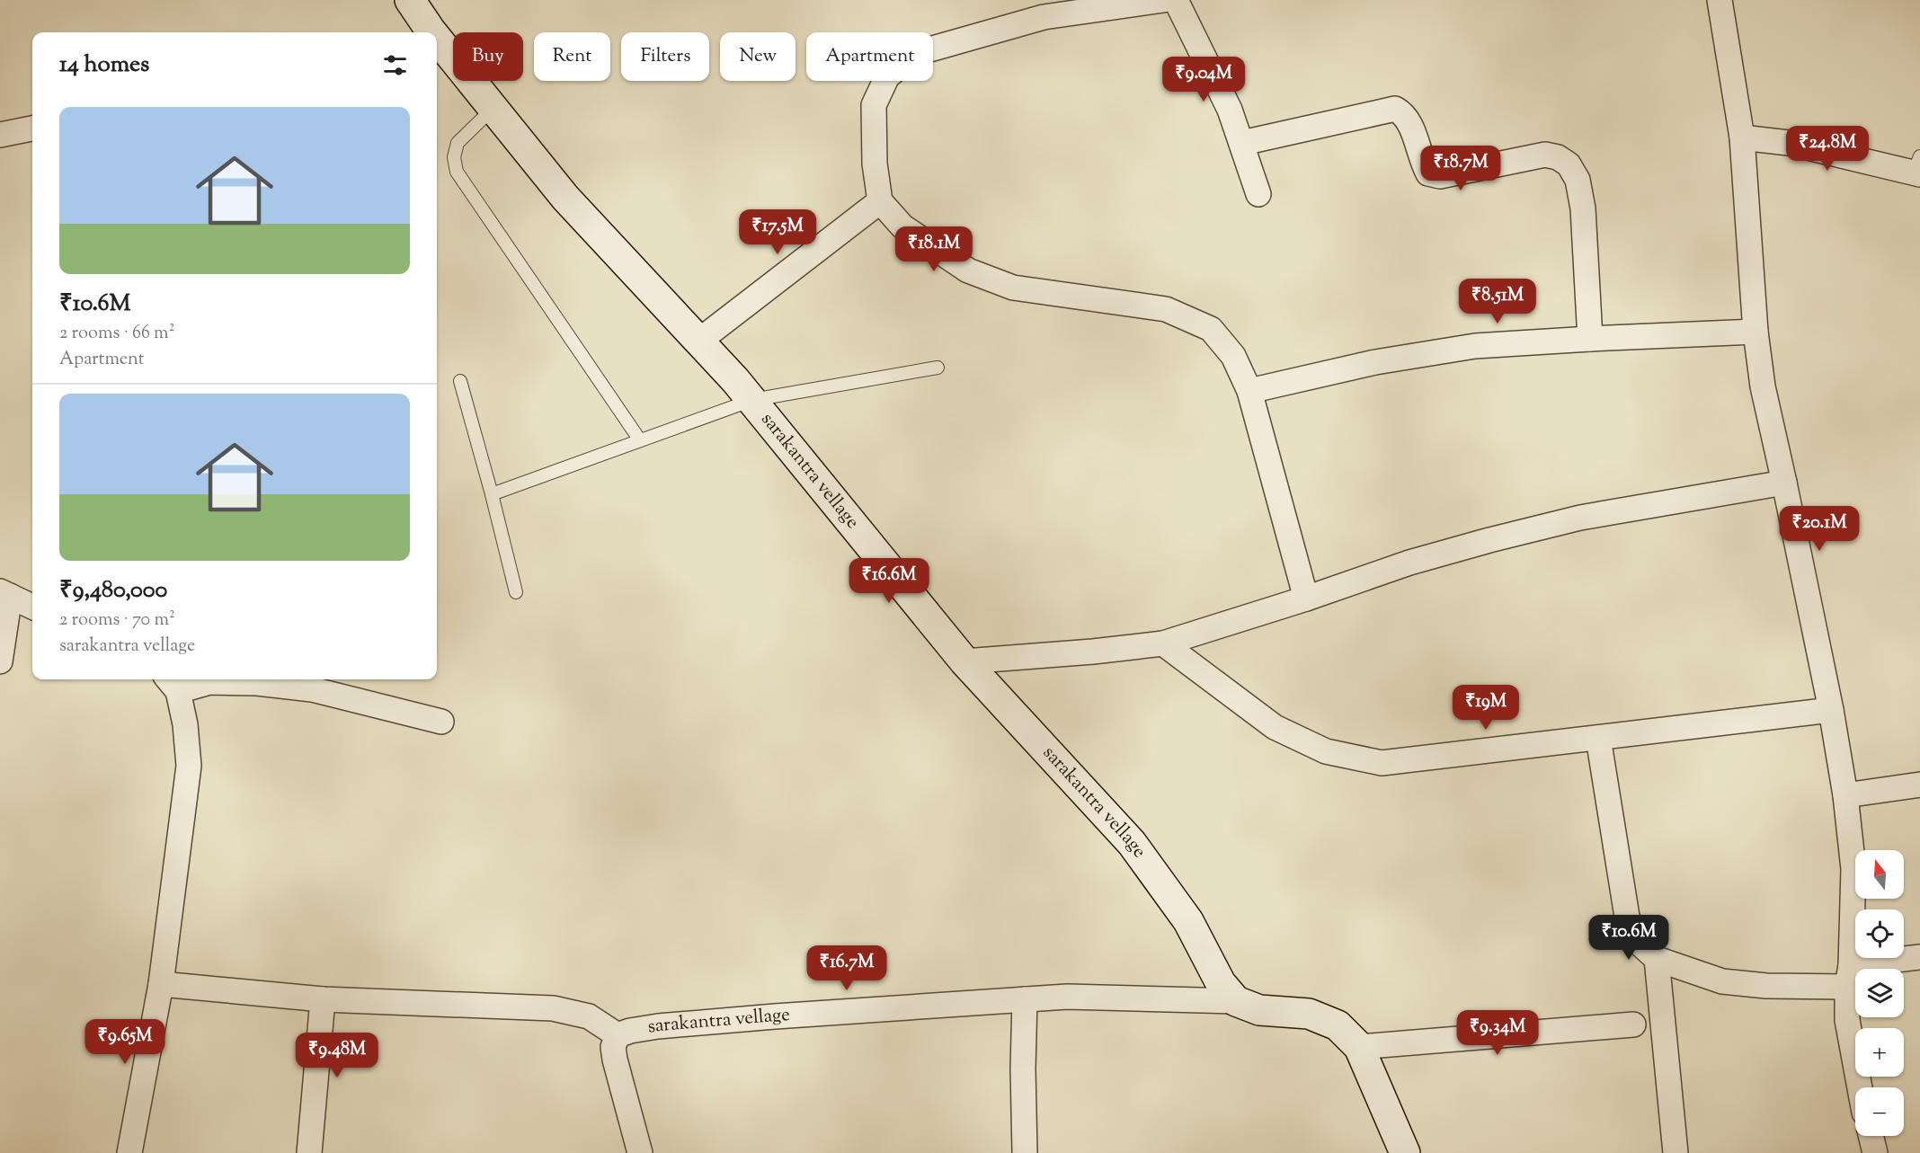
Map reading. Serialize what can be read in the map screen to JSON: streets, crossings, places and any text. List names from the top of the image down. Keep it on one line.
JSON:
{"streets":{"street":["sarakantra vellage"]},"north":"top","page":{"chip":["Buy","Rent","Filters","New","Apartment"],"heading":"14 homes","price":["₹9.04M","₹24.8M","₹18.7M","₹17.5M","₹18.1M","₹8.51M","₹20.1M","₹16.6M","₹19M","₹10.6M","₹16.7M","₹9.34M","₹9.65M","₹9.48M"],"list":[{"name":"₹10.6M","note":"2 rooms · 66 m² · Apartment"},{"name":"₹9,480,000","note":"2 rooms · 70 m² · sarakantra vellage"}],"map_buttons":["+","−"]}}
